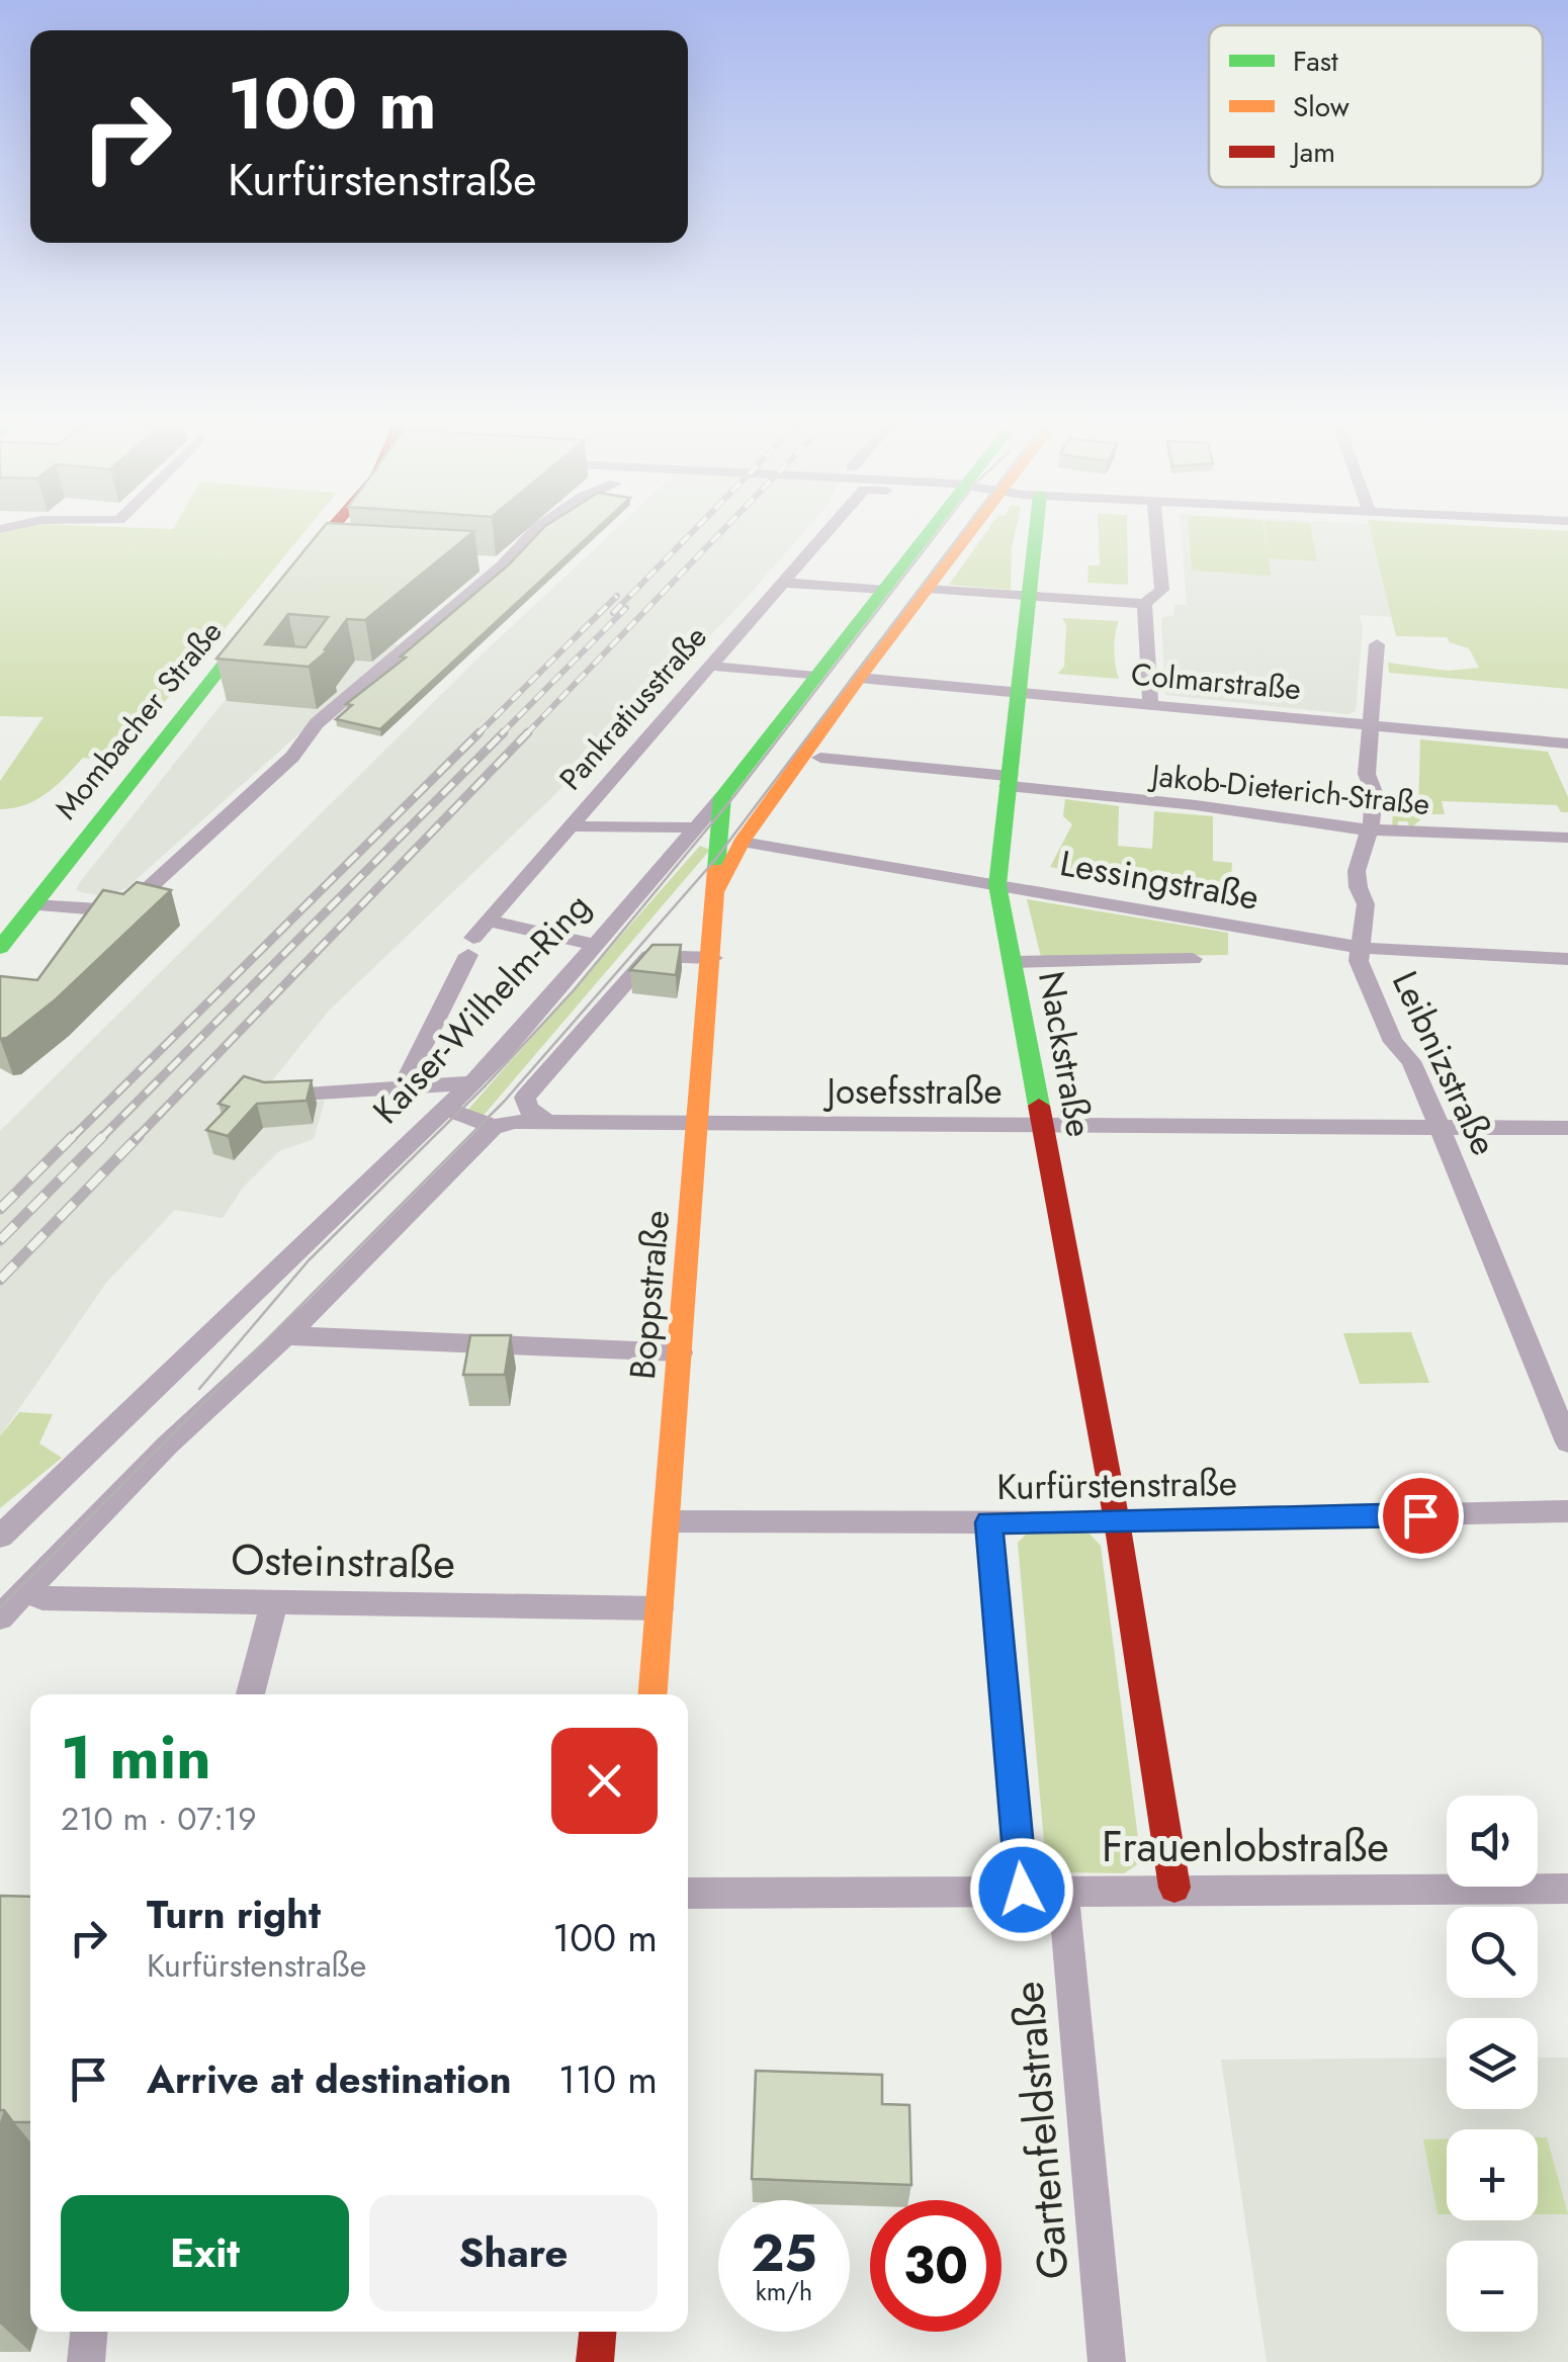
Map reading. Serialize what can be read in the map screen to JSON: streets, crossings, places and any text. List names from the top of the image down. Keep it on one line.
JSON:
{"streets":{"street":["Colmarstraße","Pankratiusstraße","Mombacher Straße","Jakob-Dieterich-Straße","Lessingstraße","Kaiser-Wilhelm-Ring","Nackstraße","Leibnizstraße","Josefsstraße","Boppstraße","Kurfürstenstraße","Osteinstraße","Frauenlobstraße","Gartenfeldstraße"]},"crossings":[["Colmarstraße","Nackstraße"],["Colmarstraße","Leibnizstraße"],["Jakob-Dieterich-Straße","Nackstraße"],["Jakob-Dieterich-Straße","Leibnizstraße"],["Lessingstraße","Nackstraße"],["Lessingstraße","Leibnizstraße"],["Lessingstraße","Boppstraße"],["Kaiser-Wilhelm-Ring","Josefsstraße"],["Kaiser-Wilhelm-Ring","Boppstraße"],["Nackstraße","Josefsstraße"],["Nackstraße","Kurfürstenstraße"],["Nackstraße","Frauenlobstraße"],["Leibnizstraße","Josefsstraße"],["Josefsstraße","Boppstraße"],["Boppstraße","Kurfürstenstraße"],["Boppstraße","Osteinstraße"],["Frauenlobstraße","Gartenfeldstraße"]],"legend":["Fast","Slow","Jam"],"page":{"turn":["100 m","Kurfürstenstraße"],"heading":["1 min","210 m · 07:19"],"map_buttons":["+","−"],"list":[{"name":"Turn right","note":"Kurfürstenstraße","value":"100 m"},{"name":"Arrive at destination","value":"110 m"}],"buttons":["Exit","Share"],"speed":"25 km/h","limit":"30"}}
